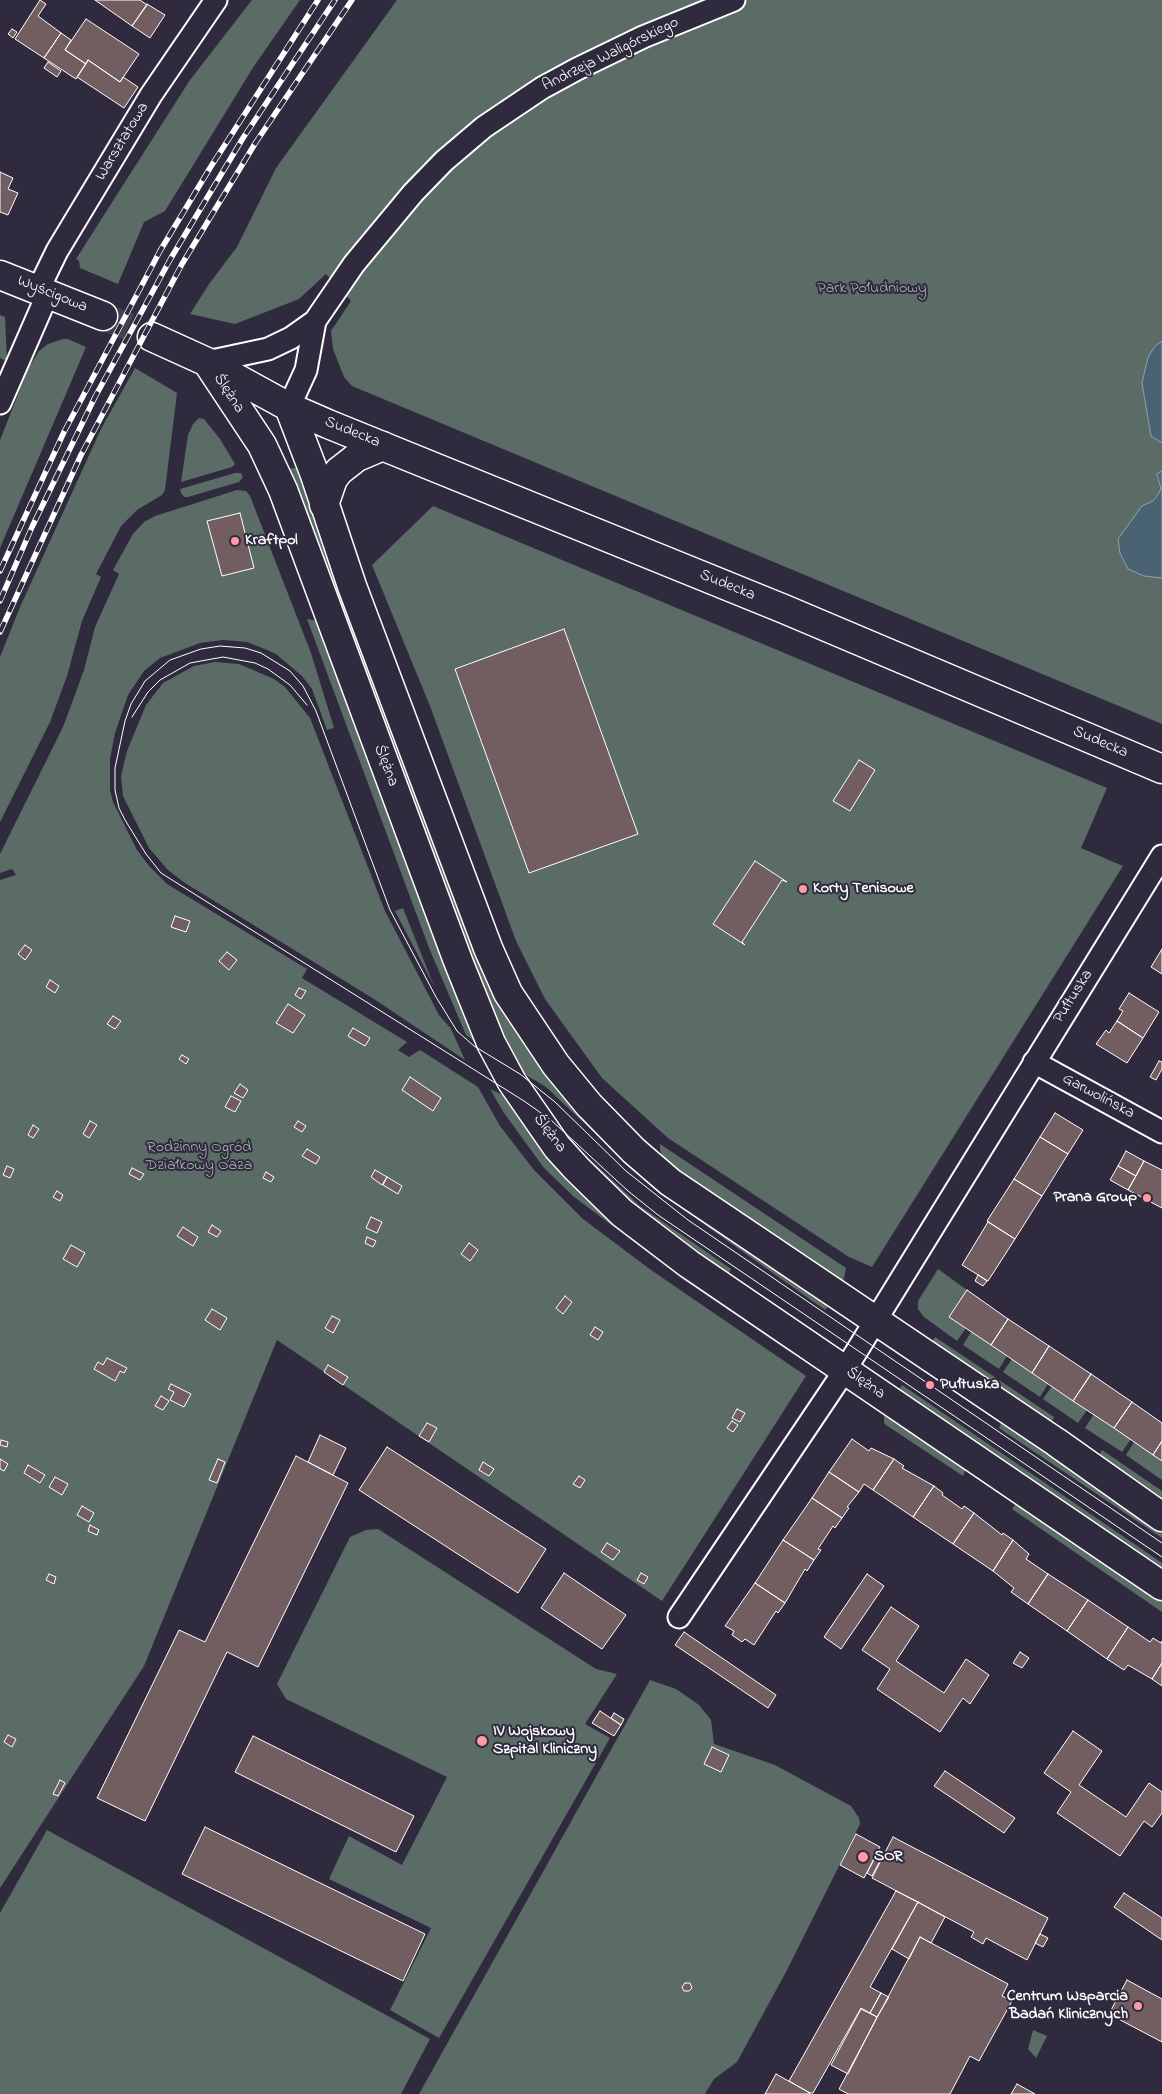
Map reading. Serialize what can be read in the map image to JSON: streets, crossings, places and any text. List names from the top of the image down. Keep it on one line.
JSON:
{"streets":{"main road":["Wyścigowa","Ślężna","Sudecka"],"street":["Andrzeja Waligórskiego","Warsztatowa","Pułtuska","Garwolińska"]},"crossings":[["Andrzeja Waligórskiego","Ślężna"],["Andrzeja Waligórskiego","Sudecka"],["Warsztatowa","Wyścigowa"],["Ślężna","Sudecka"],["Ślężna","Pułtuska"],["Pułtuska","Garwolińska"]],"parks":["Park Południowy","Rodzinny Ogród Działkowy Oaza"],"places":["Kraftpol","Korty Tenisowe","Prana Group","Pułtuska","IV Wojskowy Szpital Kliniczny","SOR","Centrum Wsparcia Badań Klinicznych"]}
